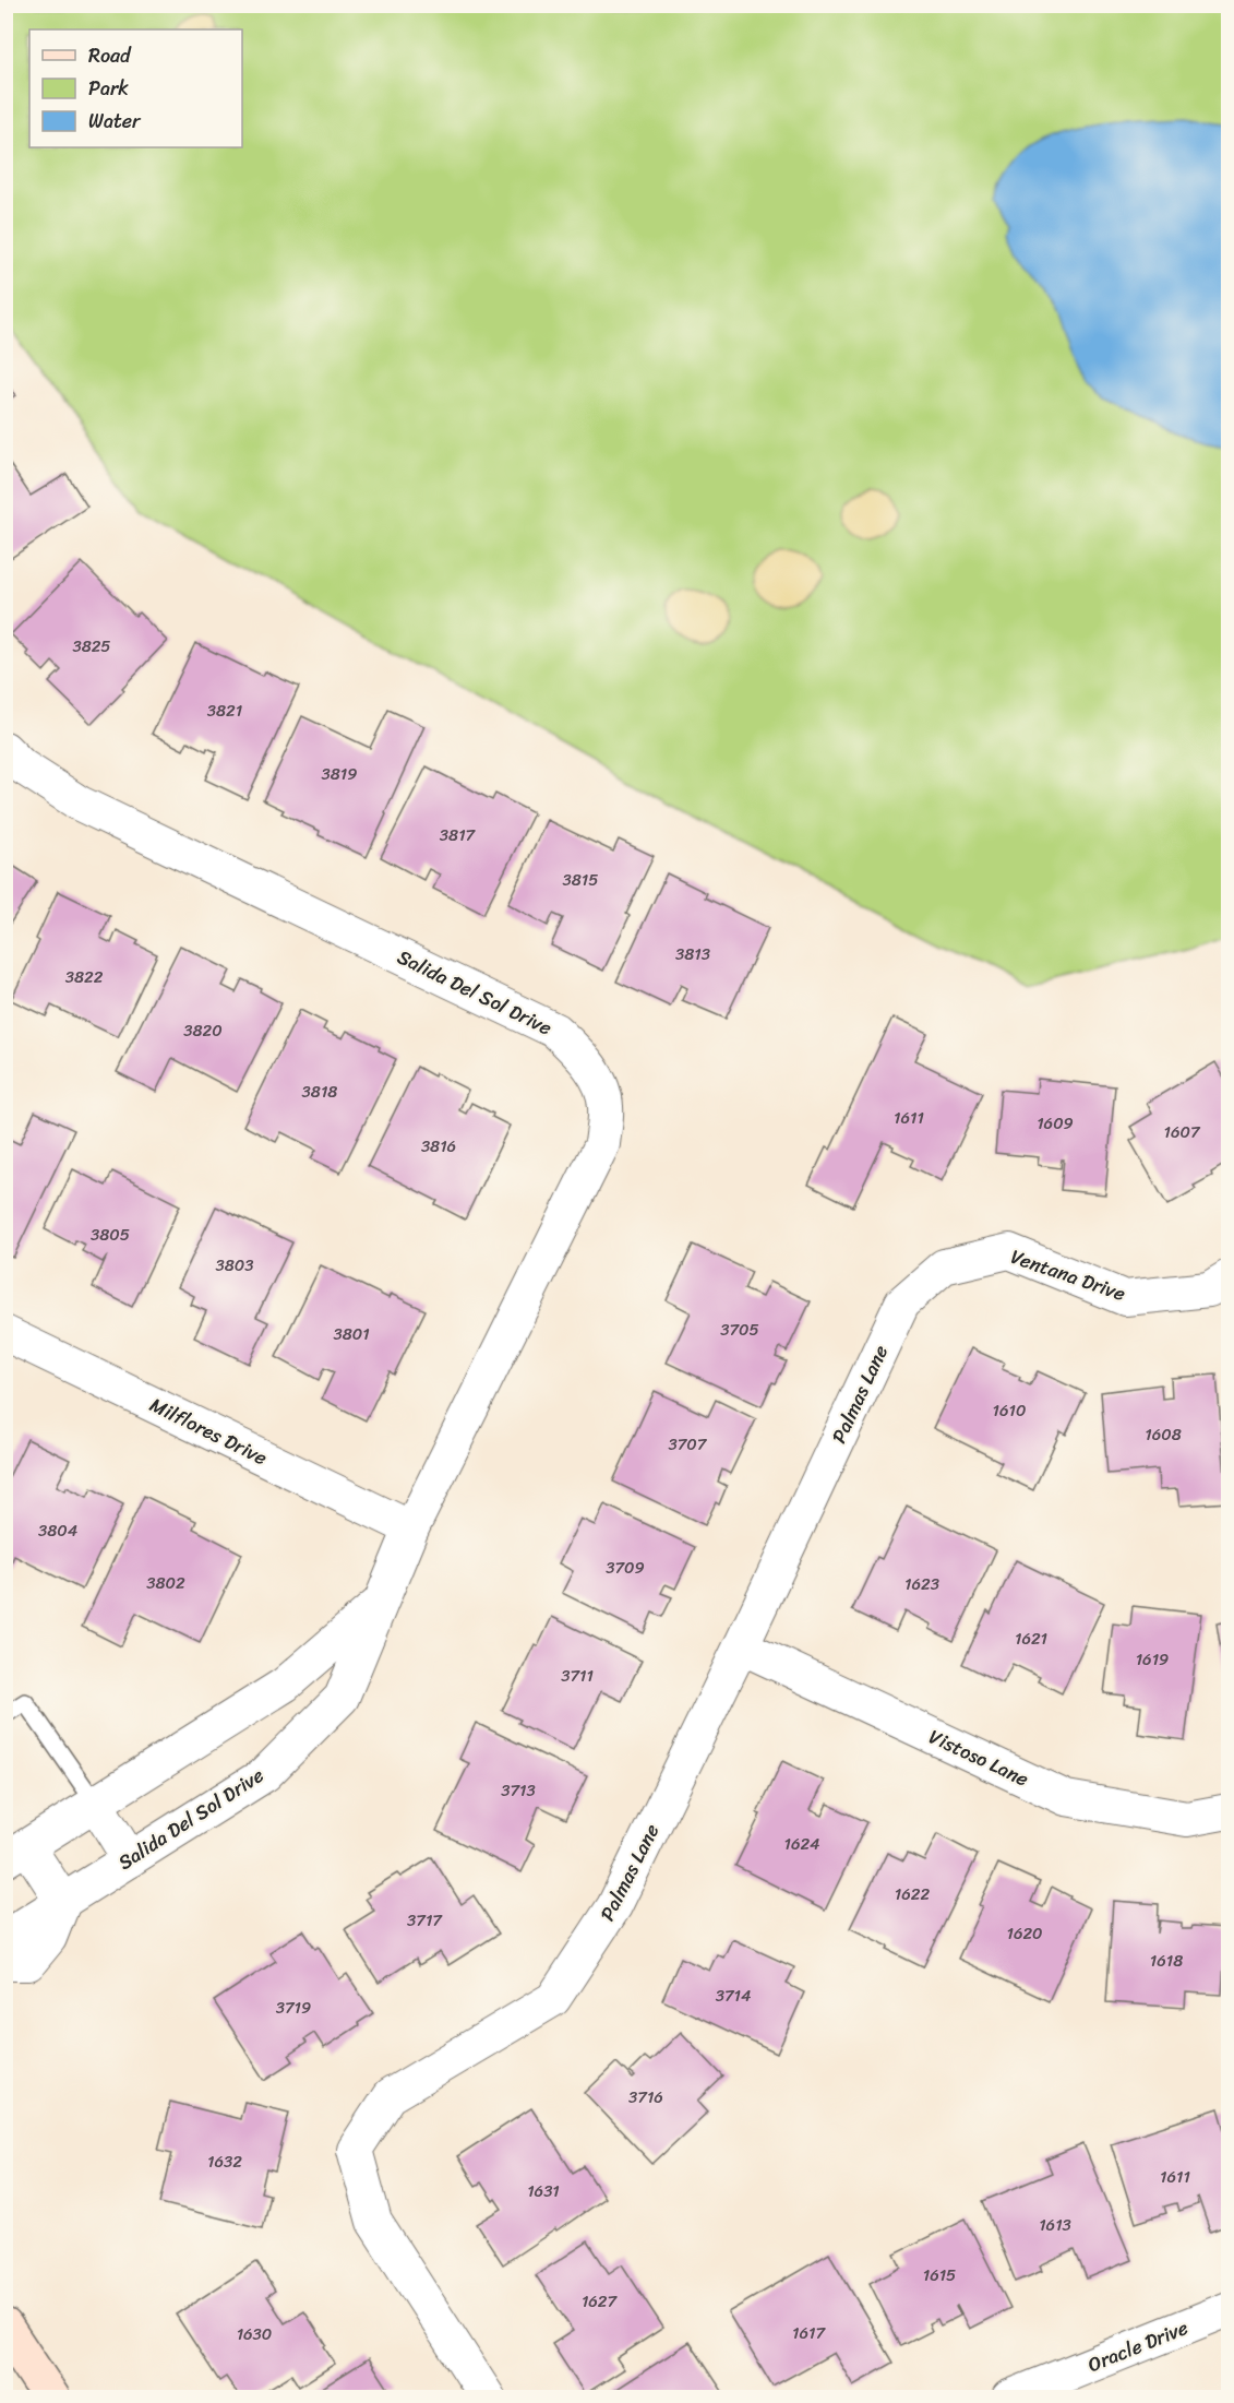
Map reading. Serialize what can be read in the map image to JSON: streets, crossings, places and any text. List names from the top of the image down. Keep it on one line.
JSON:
{"streets":{"street":["Salida Del Sol Drive","Ventana Drive","Palmas Lane","Milflores Drive","Vistoso Lane","Oracle Drive"]},"crossings":[["Salida Del Sol Drive","Milflores Drive"],["Ventana Drive","Palmas Lane"],["Palmas Lane","Vistoso Lane"]],"house_numbers":["3825","3821","3819","3817","3815","3813","3822","3820","3818","1611","1609","1607","3816","3805","3803","3705","3801","1610","1608","3707","3804","3709","3802","1623","1621","1619","3711","3713","1624","1622","3717","1620","1618","3714","3719","3716","1632","1611","1631","1613","1615","1627","1617","1630"],"legend":["Road","Park","Water"]}
